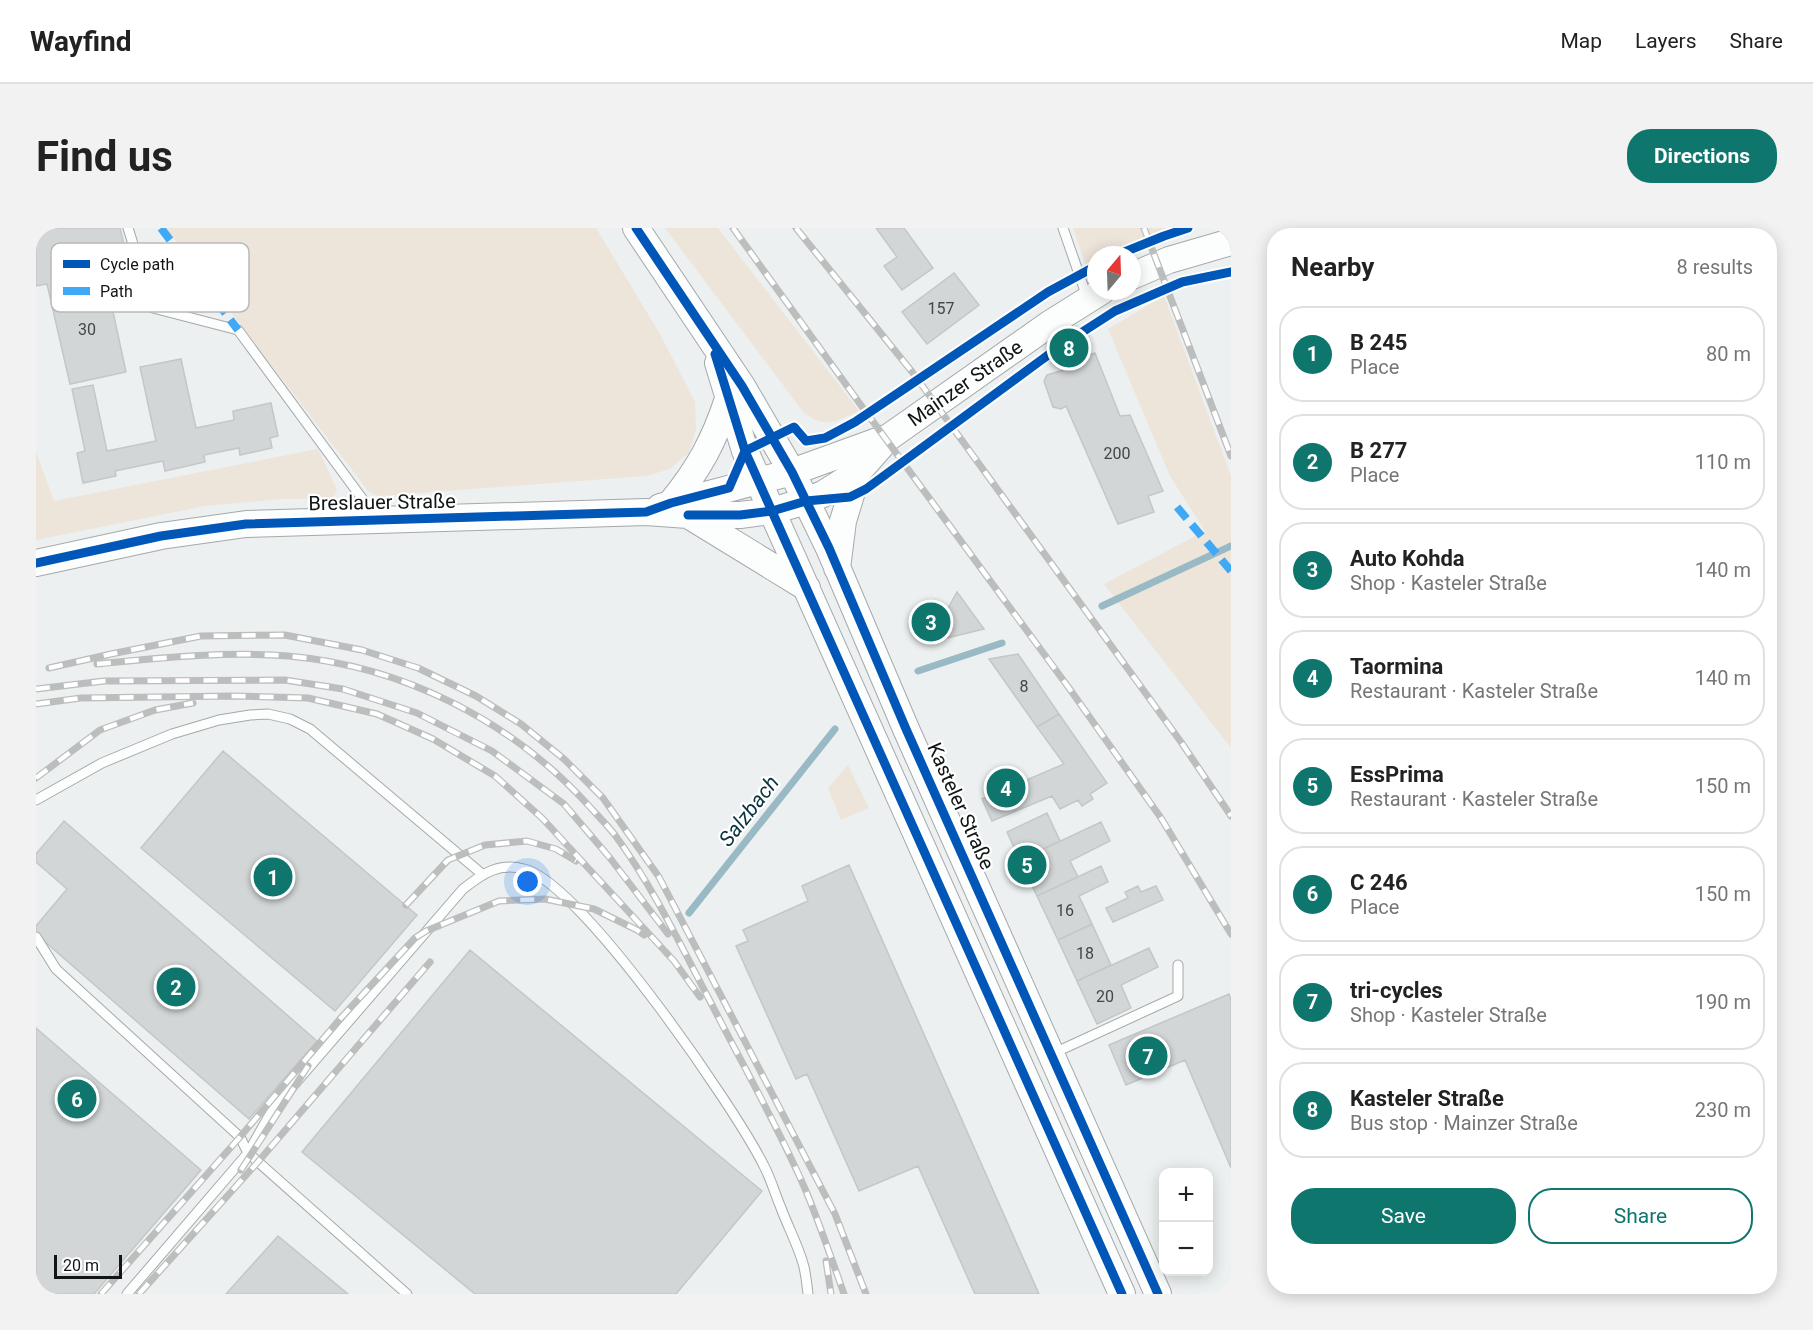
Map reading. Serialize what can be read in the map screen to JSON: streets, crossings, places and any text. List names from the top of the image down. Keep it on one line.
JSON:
{"streets":{"main road":["Mainzer Straße","Breslauer Straße","Kasteler Straße"]},"crossings":[["Mainzer Straße","Breslauer Straße"],["Mainzer Straße","Kasteler Straße"],["Breslauer Straße","Kasteler Straße"]],"water":["Salzbach"],"house_numbers":["157","30","200","8","16","18","20"],"legend":["Cycle path","Path"],"scale_bar":"20 m","north":"top","page":{"header":"Wayfind","nav":["Map","Layers","Share"],"buttons":["Directions",["Save","Share"]],"title":"Find us","heading":["Nearby","8 results"],"list":[{"mark":"1","name":"B 245","note":"Place","value":"80 m"},{"mark":"2","name":"B 277","note":"Place","value":"110 m"},{"mark":"3","name":"Auto Kohda","note":"Shop · Kasteler Straße","value":"140 m"},{"mark":"4","name":"Taormina","note":"Restaurant · Kasteler Straße","value":"140 m"},{"mark":"5","name":"EssPrima","note":"Restaurant · Kasteler Straße","value":"150 m"},{"mark":"6","name":"C 246","note":"Place","value":"150 m"},{"mark":"7","name":"tri-cycles","note":"Shop · Kasteler Straße","value":"190 m"},{"mark":"8","name":"Kasteler Straße","note":"Bus stop · Mainzer Straße","value":"230 m"}],"pins":["8","3","4","5","1","2","7","6"],"map_buttons":["+","−"],"scale":"20 m"}}
